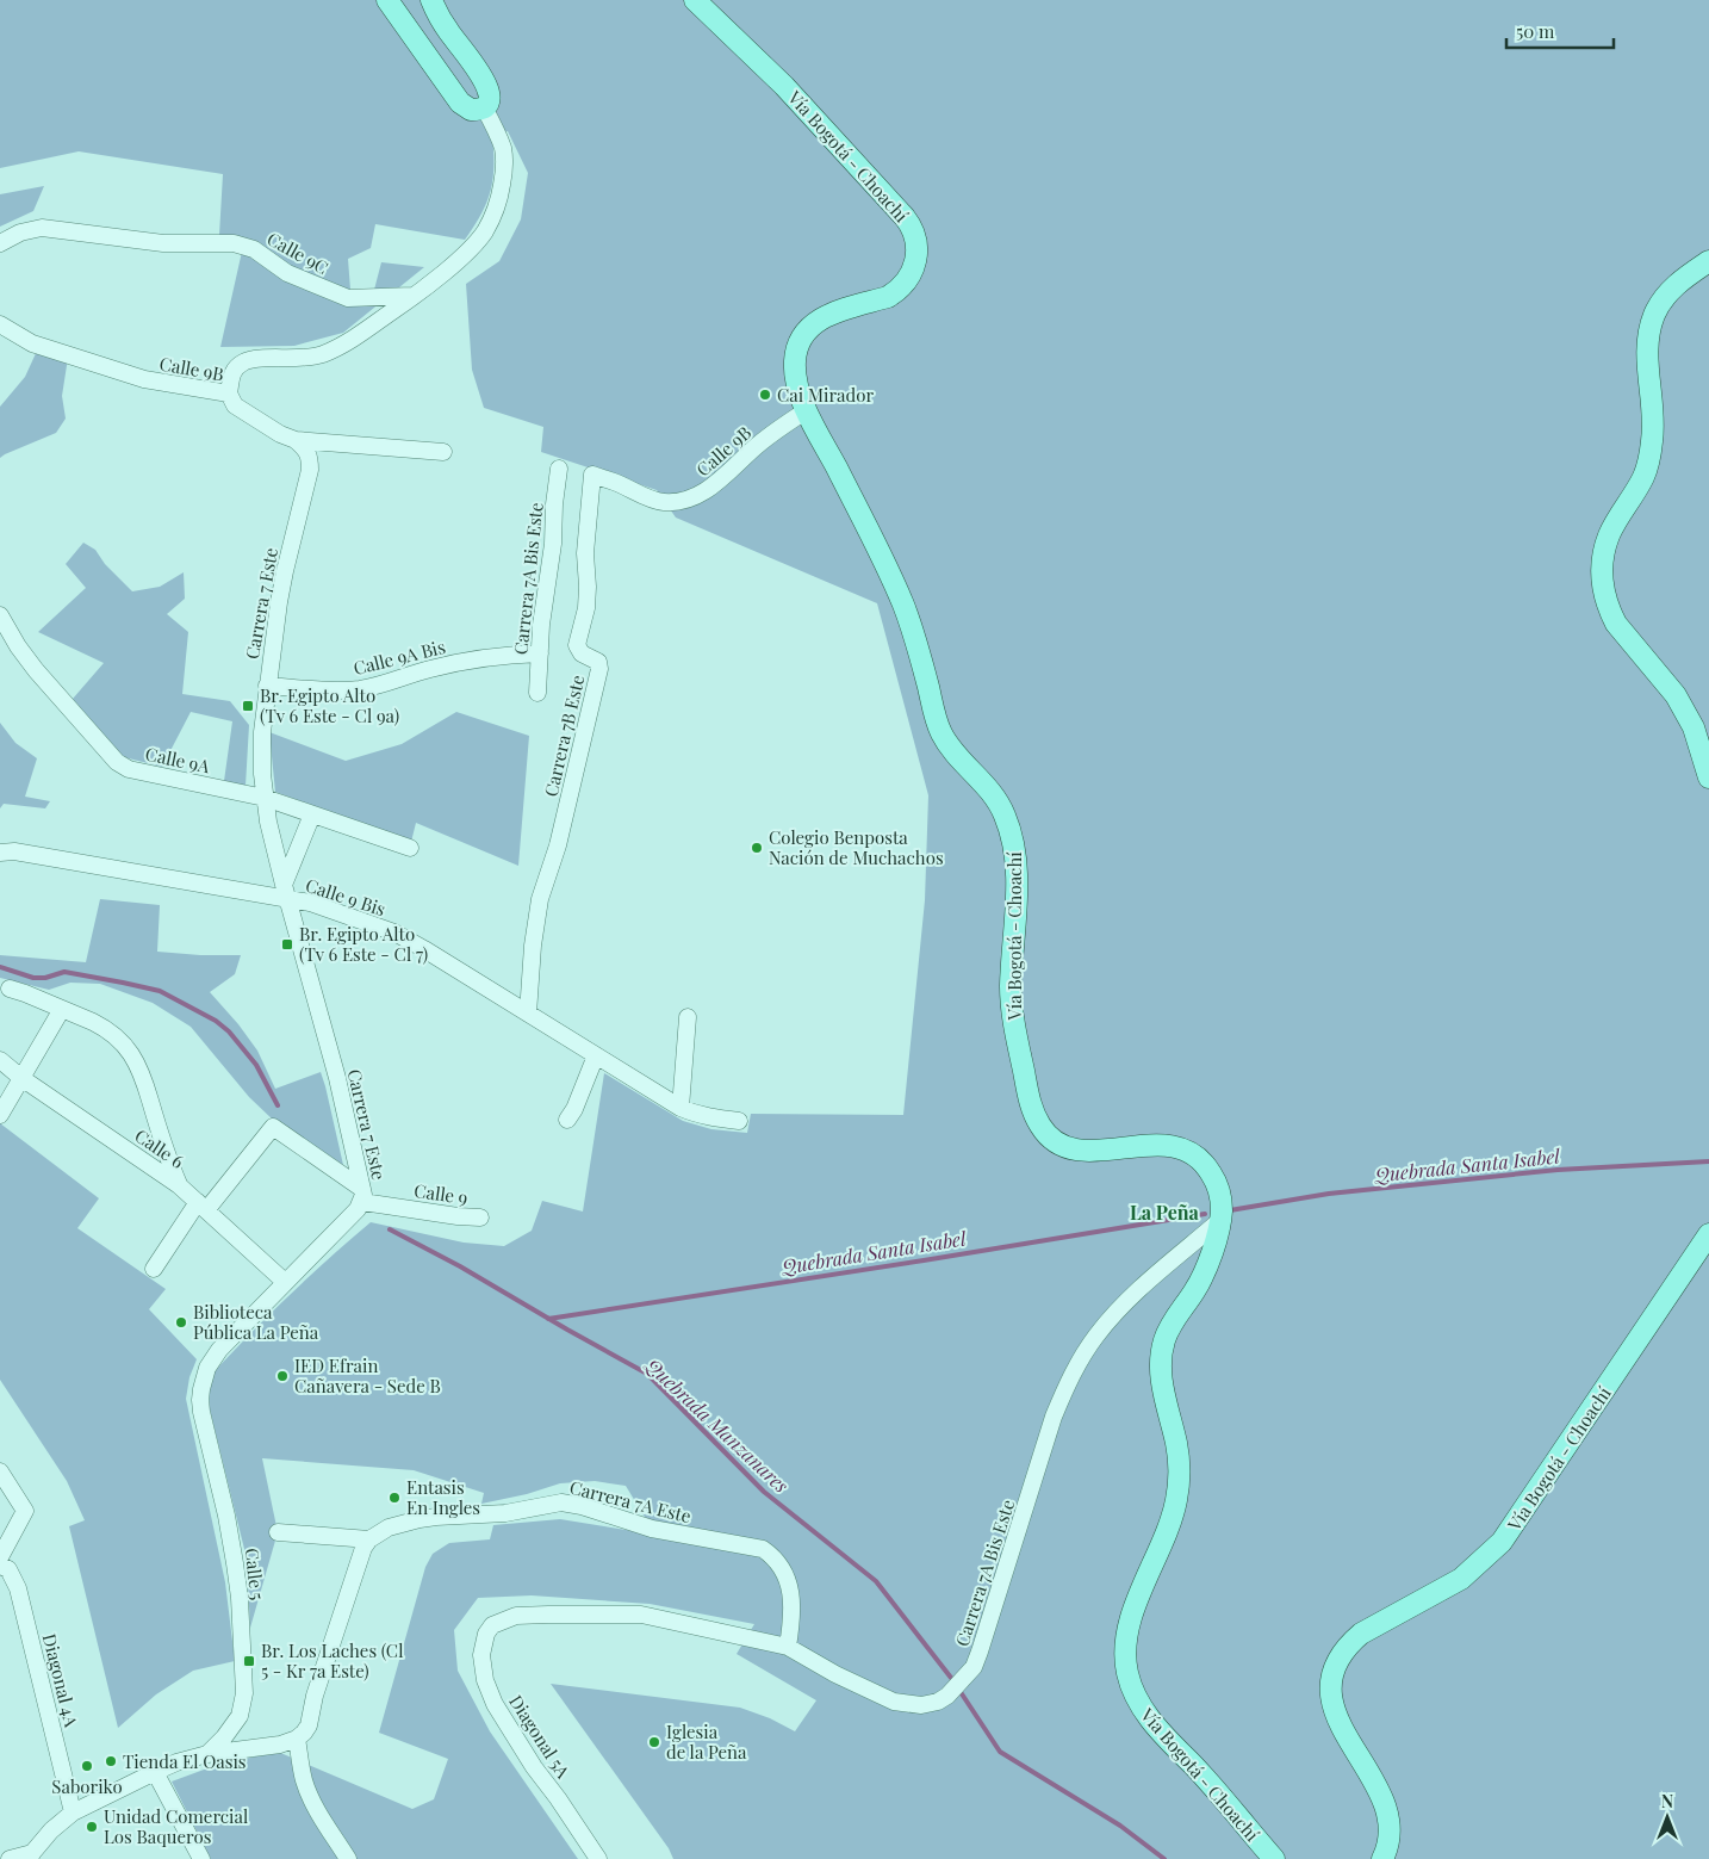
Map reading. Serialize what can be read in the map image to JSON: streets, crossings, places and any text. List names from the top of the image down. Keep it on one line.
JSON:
{"streets":{"main road":["Vía Bogotá - Choachí"],"street":["Calle 9C","Calle 9B","Carrera 7A Bis Este","Carrera 7 Este","Calle 9A Bis","Carrera 7B Este","Calle 9A","Calle 9 Bis","Calle 6","Calle 9","Carrera 7A Este","Calle 5","Diagonal 4A","Diagonal 5A"]},"crossings":[["Vía Bogotá - Choachí","Calle 9B"],["Vía Bogotá - Choachí","Carrera 7A Bis Este"],["Calle 9B","Carrera 7 Este"],["Calle 9B","Carrera 7B Este"],["Carrera 7A Bis Este","Calle 9A Bis"],["Carrera 7A Bis Este","Carrera 7A Este"],["Carrera 7A Bis Este","Diagonal 5A"],["Carrera 7 Este","Calle 9A Bis"],["Carrera 7 Este","Calle 9A"],["Carrera 7 Este","Calle 9 Bis"],["Carrera 7 Este","Calle 6"],["Carrera 7 Este","Calle 9"],["Carrera 7 Este","Calle 5"],["Carrera 7B Este","Calle 9 Bis"],["Calle 6","Calle 9"]],"districts":["La Peña"],"water":["Quebrada Santa Isabel","Quebrada Manzanares"],"places":{"other":["Cai Mirador","Colegio Benposta Nación de Muchachos","Biblioteca Pública La Peña","IED Efrain Cañavera - Sede B","Entasis En Ingles","Iglesia de la Peña","Tienda El Oasis","Saboriko","Unidad Comercial Los Baqueros"],"transit":["Br. Egipto Alto (Tv 6 Este - Cl 9a)","Br. Egipto Alto (Tv 6 Este - Cl 7)","Br. Los Laches (Cl 5 - Kr 7a Este)"]},"scale_bar":"50 m","north":"top"}
